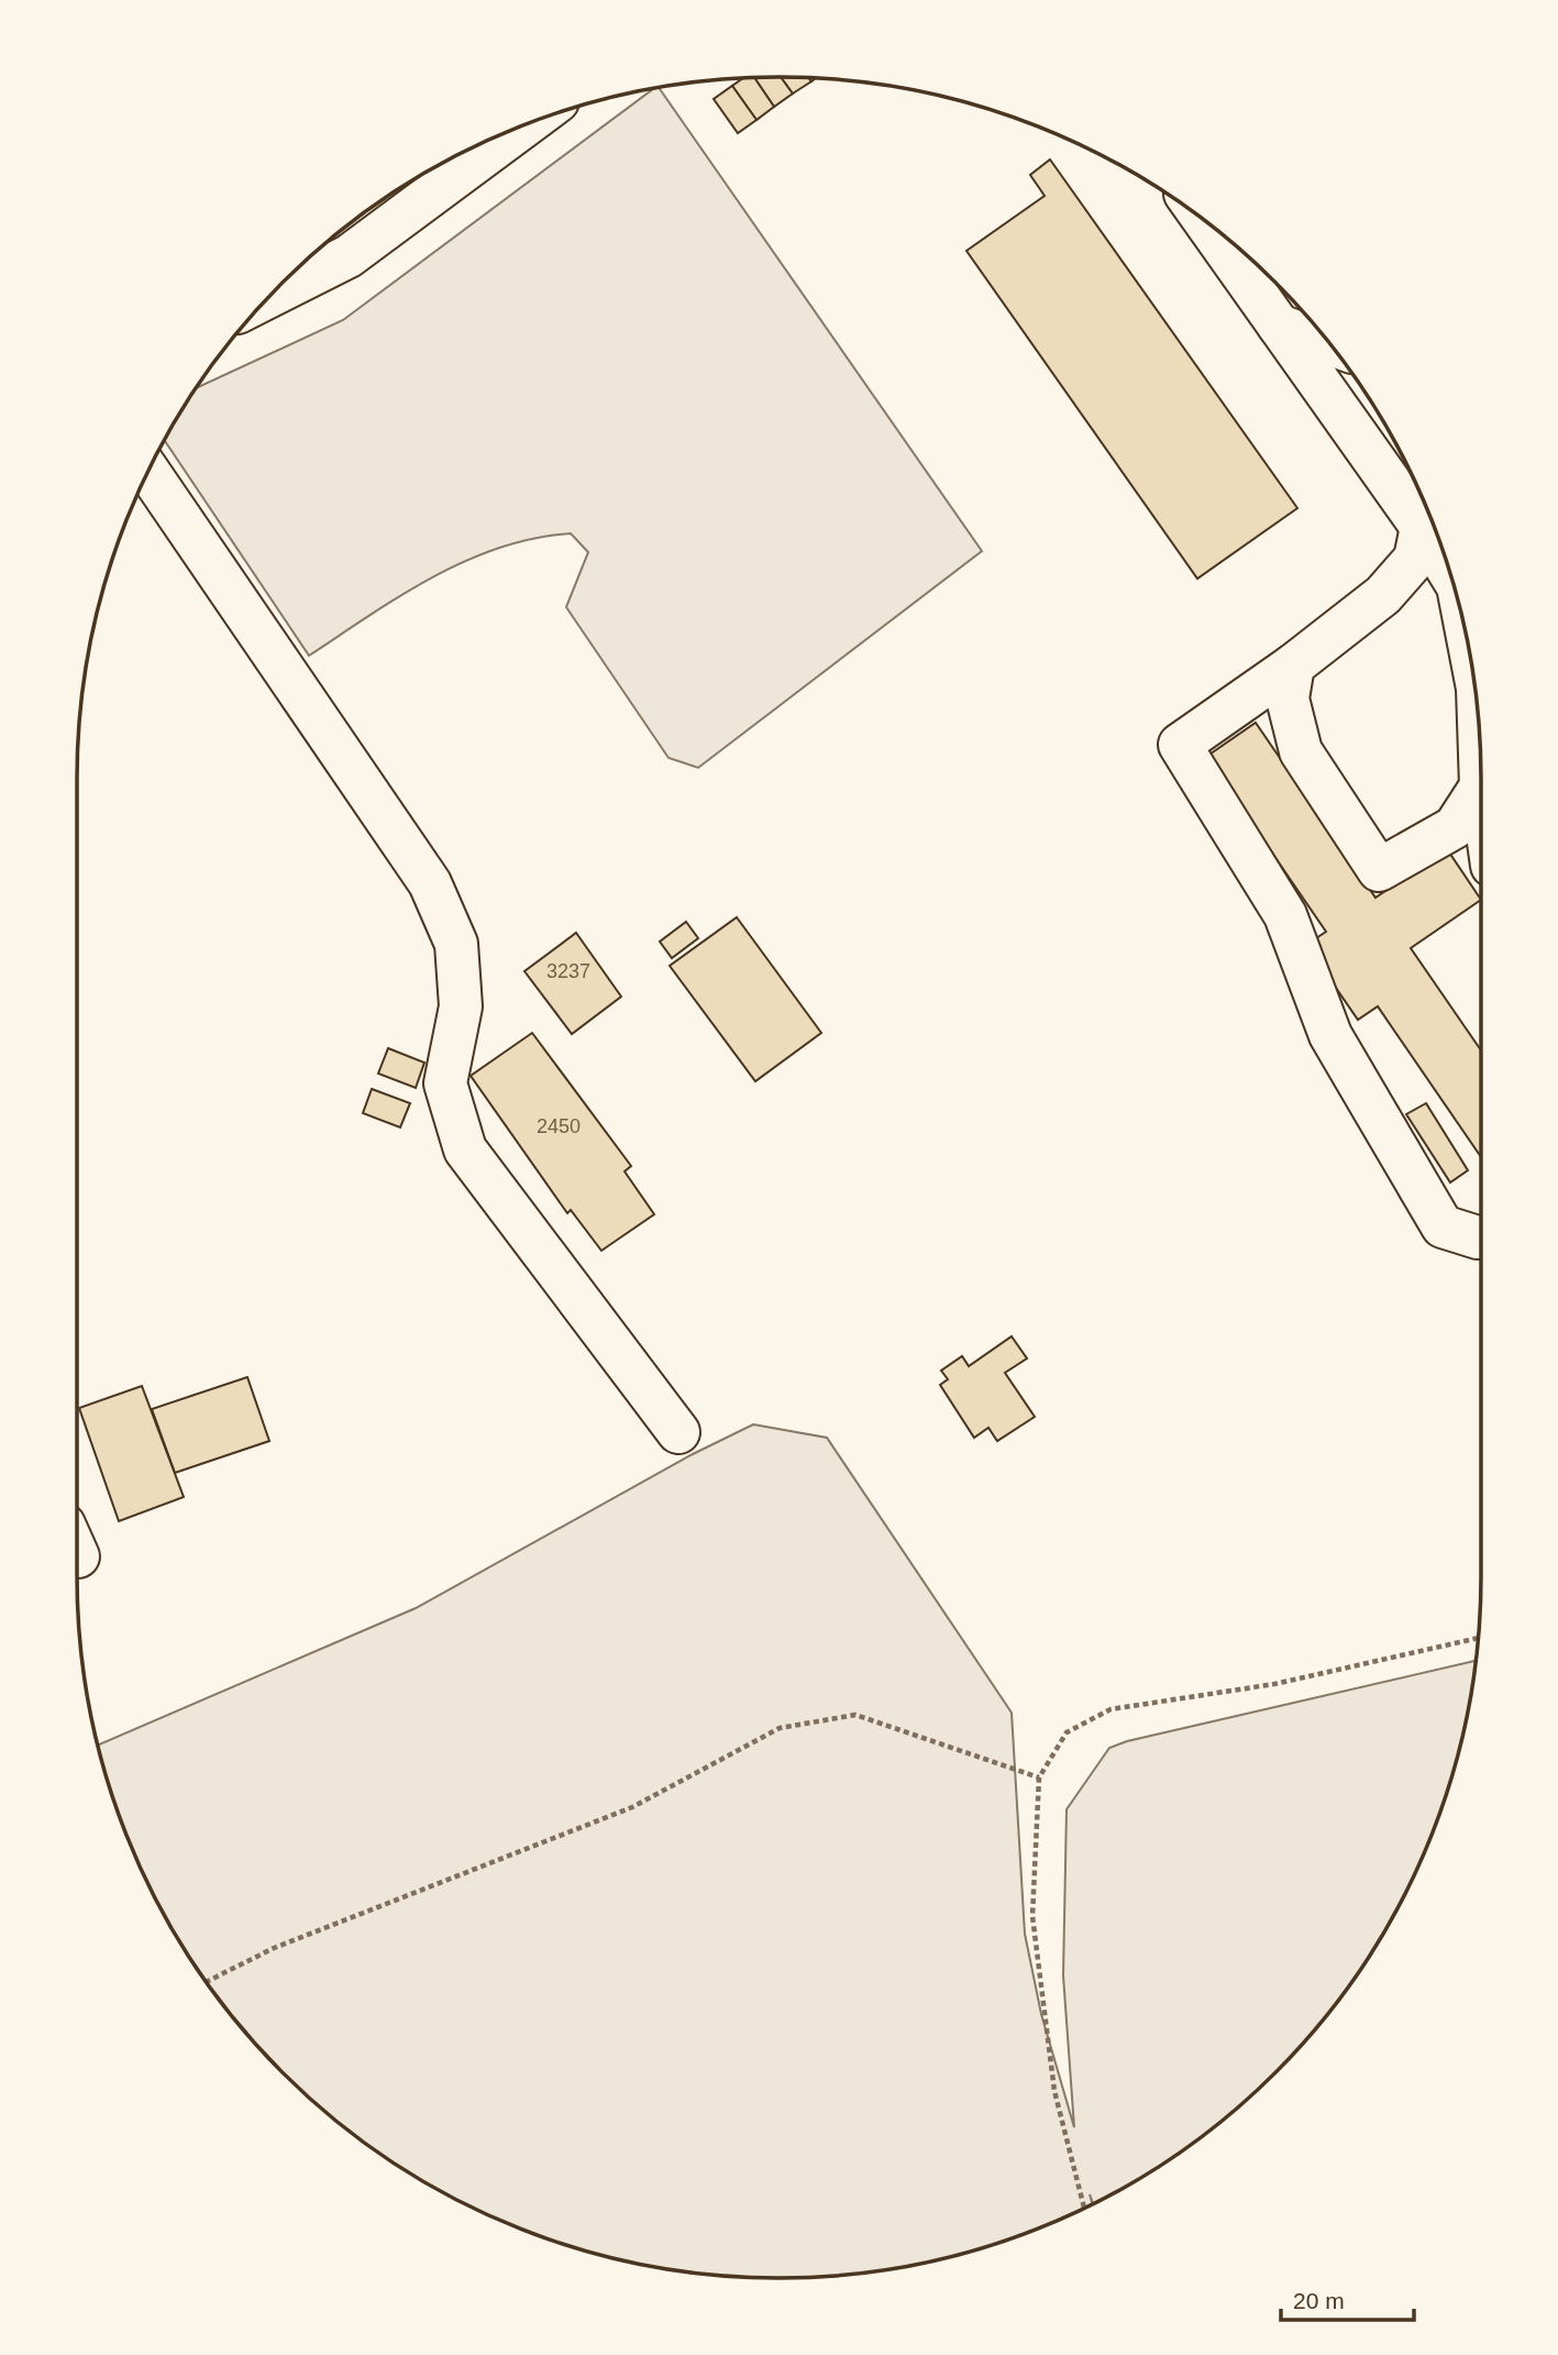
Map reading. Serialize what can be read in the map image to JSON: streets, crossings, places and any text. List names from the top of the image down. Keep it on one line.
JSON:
{"house_numbers":["3237","2450"],"scale_bar":"20 m"}
